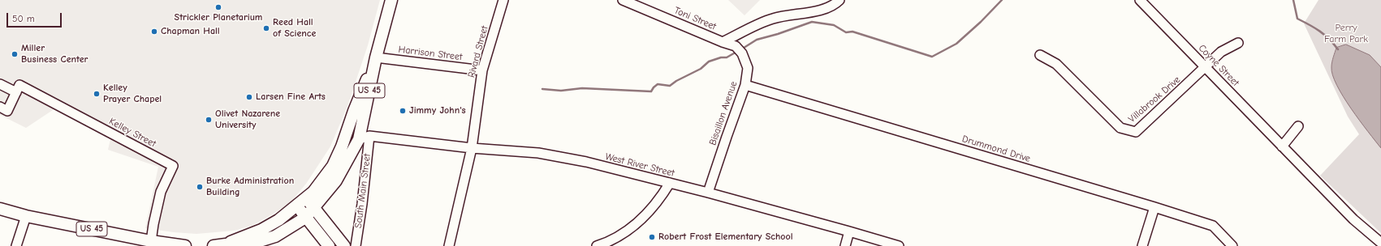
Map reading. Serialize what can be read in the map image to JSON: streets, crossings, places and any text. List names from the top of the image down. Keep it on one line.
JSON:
{"streets":{"main road":["US 45","South Main Street"],"street":["Toni Street","Rivard Street","Harrison Street","Coyne Street","Villabrook Drive","Bisaillon Avenue","Kelley Street","Drummond Drive","West River Street"]},"crossings":[["Toni Street","Bisaillon Avenue"],["Rivard Street","Harrison Street"],["Rivard Street","West River Street"],["Harrison Street","South Main Street"],["Coyne Street","Villabrook Drive"],["US 45","Kelley Street"],["US 45","South Main Street"],["Bisaillon Avenue","Drummond Drive"],["Bisaillon Avenue","West River Street"],["West River Street","South Main Street"]],"parks":["Perry Farm Park"],"places":["Strickler Planetarium","Reed Hall of Science","Chapman Hall","Miller Business Center","Kelley Prayer Chapel","Larsen Fine Arts","Jimmy John's","Olivet Nazarene University","Burke Administration Building","Robert Frost Elementary School"],"scale_bar":"50 m"}
